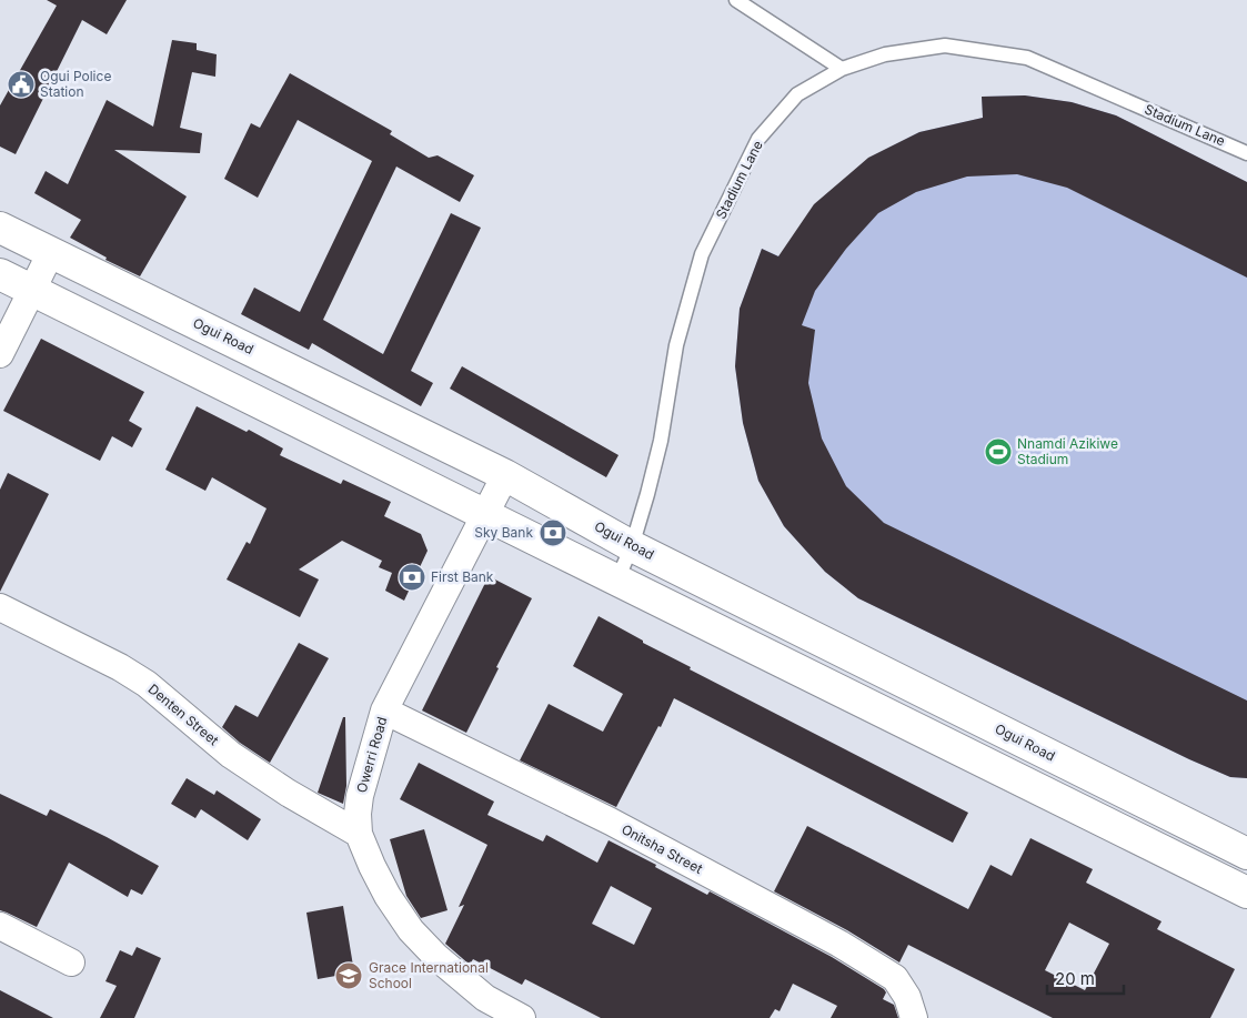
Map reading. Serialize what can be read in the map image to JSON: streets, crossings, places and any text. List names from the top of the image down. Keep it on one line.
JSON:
{"streets":{"main road":["Ogui Road"],"street":["Denten Street","Owerri Road","Onitsha Street"],"lane":["Stadium Lane"]},"crossings":[["Stadium Lane","Ogui Road"],["Ogui Road","Owerri Road"],["Denten Street","Owerri Road"],["Owerri Road","Onitsha Street"]],"places":{"public building":["Ogui Police Station"],"sports":["Nnamdi Azikiwe Stadium"],"bank":["Sky Bank","First Bank"],"school or university":["Grace International School"]},"scale_bar":"20 m"}
